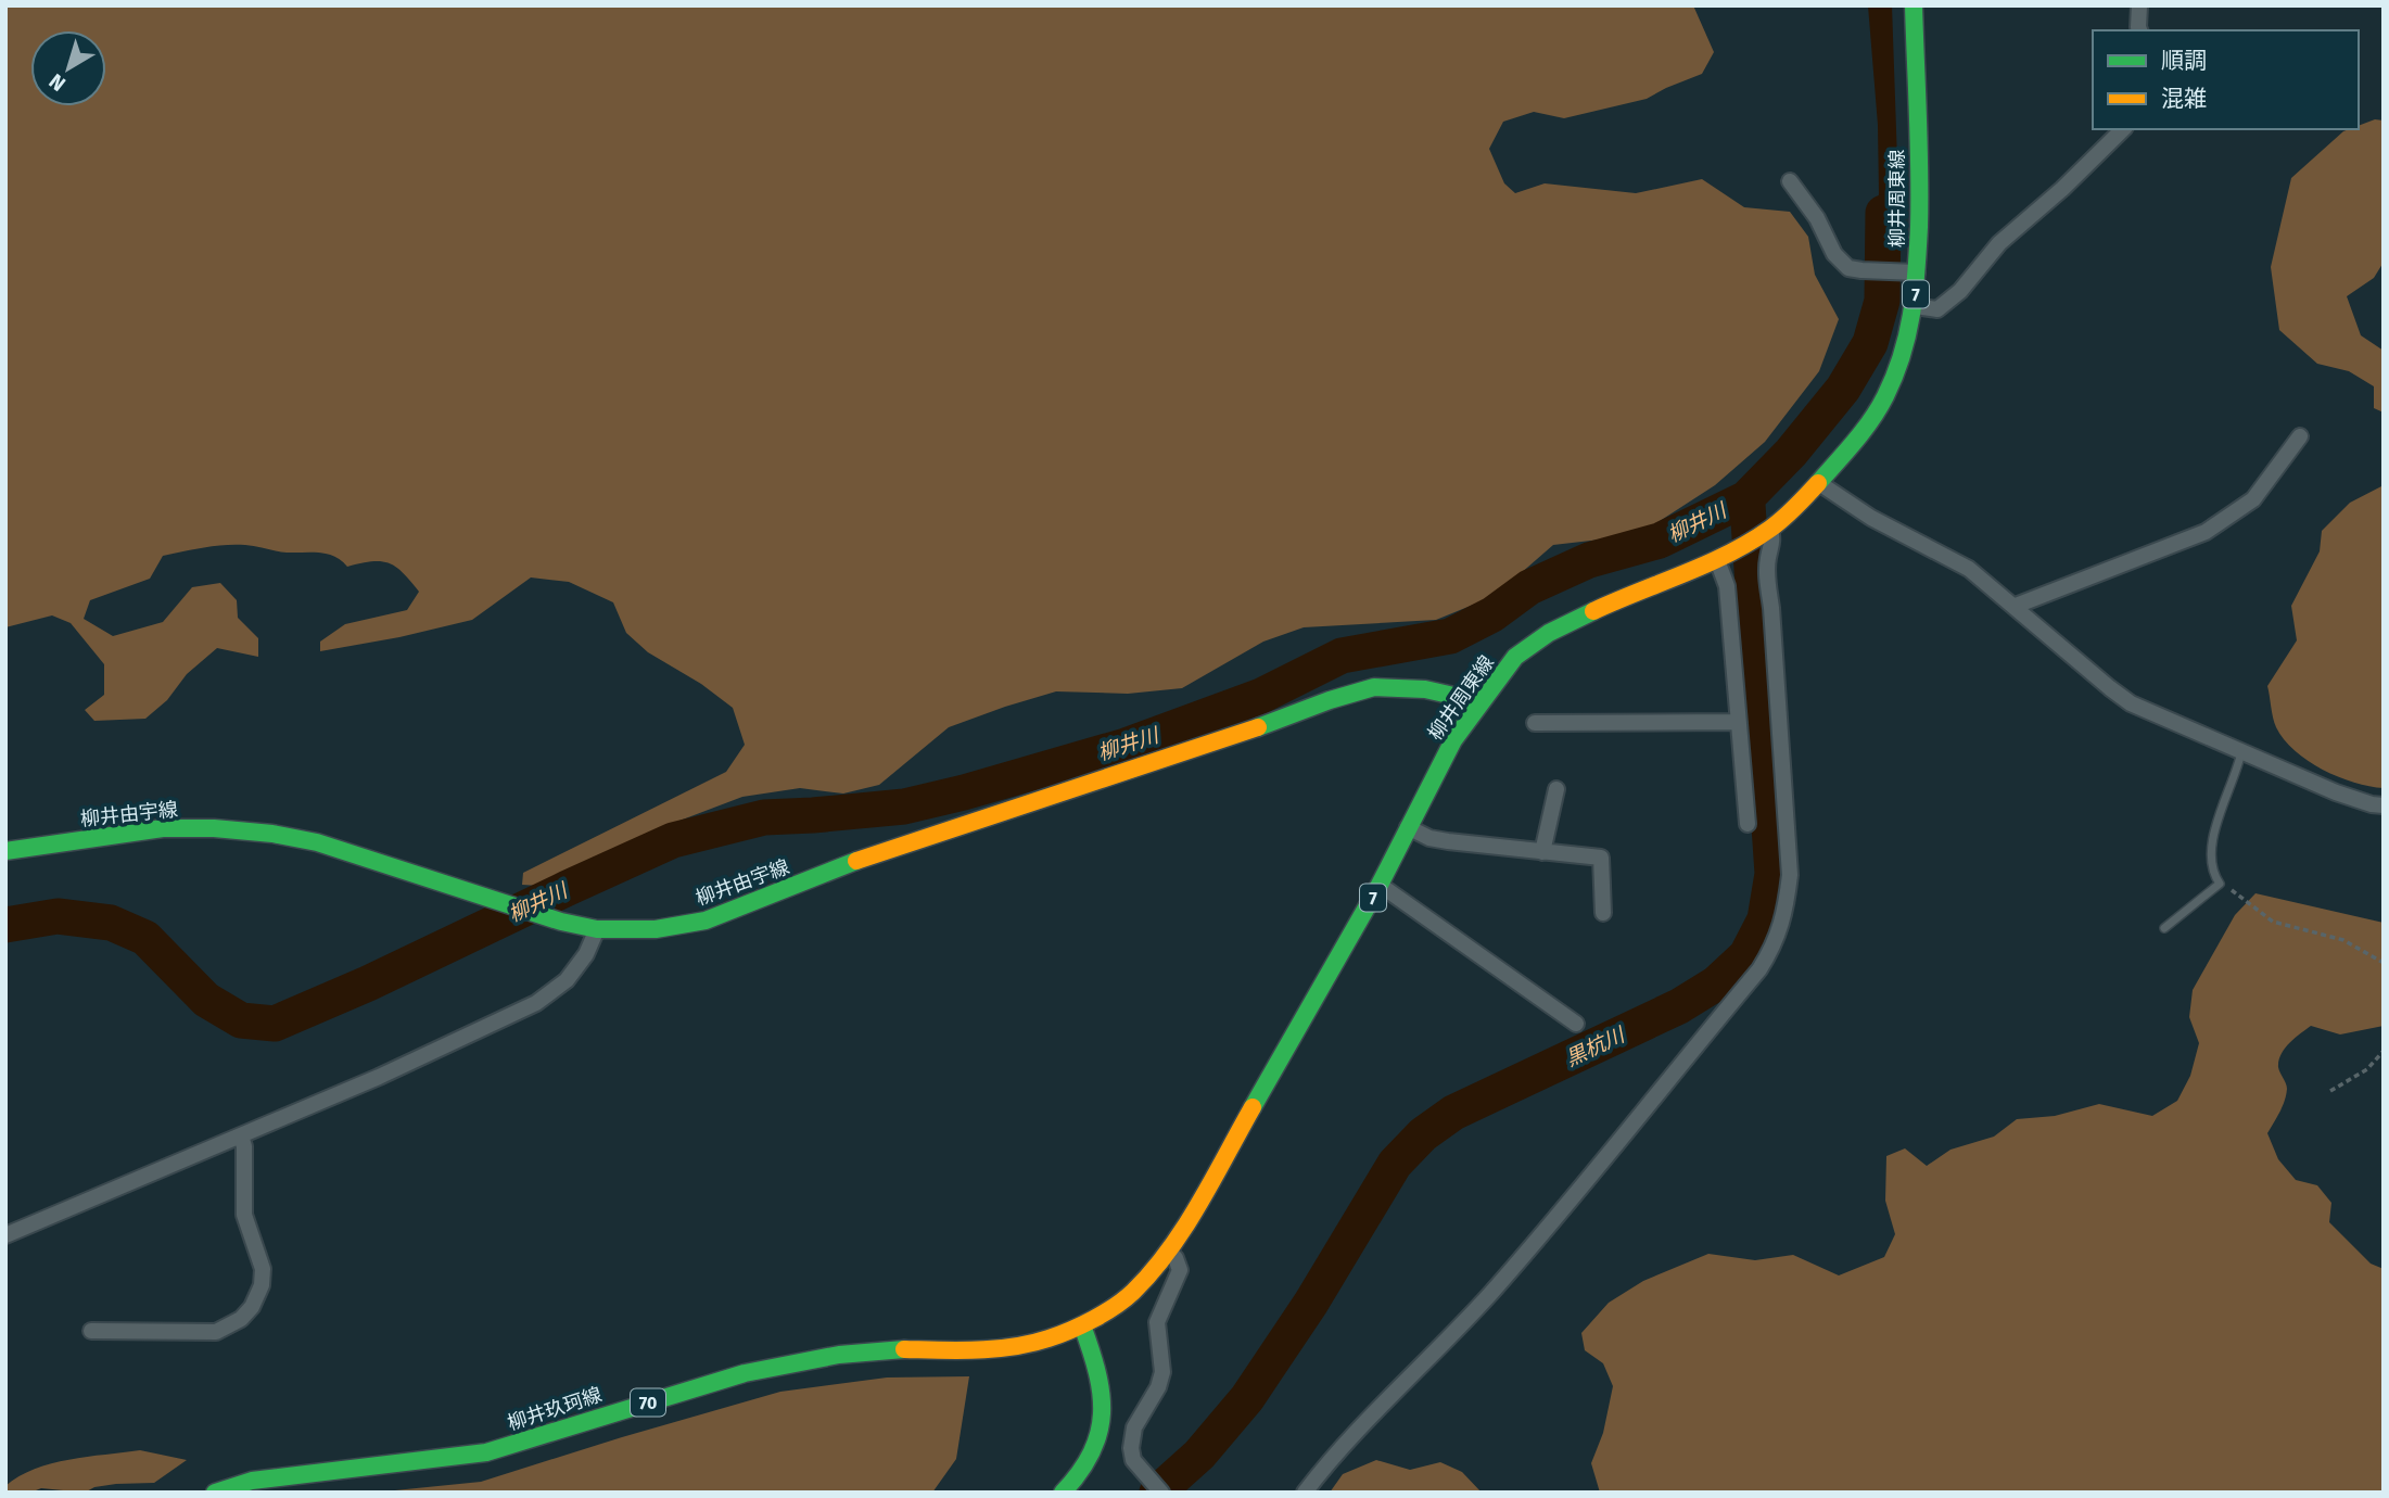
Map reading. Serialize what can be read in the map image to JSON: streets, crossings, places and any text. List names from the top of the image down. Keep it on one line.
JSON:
{"streets":{"main road":["柳井周東線","7","柳井由宇線","70","柳井玖珂線"]},"crossings":[["柳井周東線","柳井由宇線"],["柳井周東線","柳井玖珂線"]],"water":["柳井川","黒杭川"],"legend":["順調","混雑"],"north":"bottom left"}
